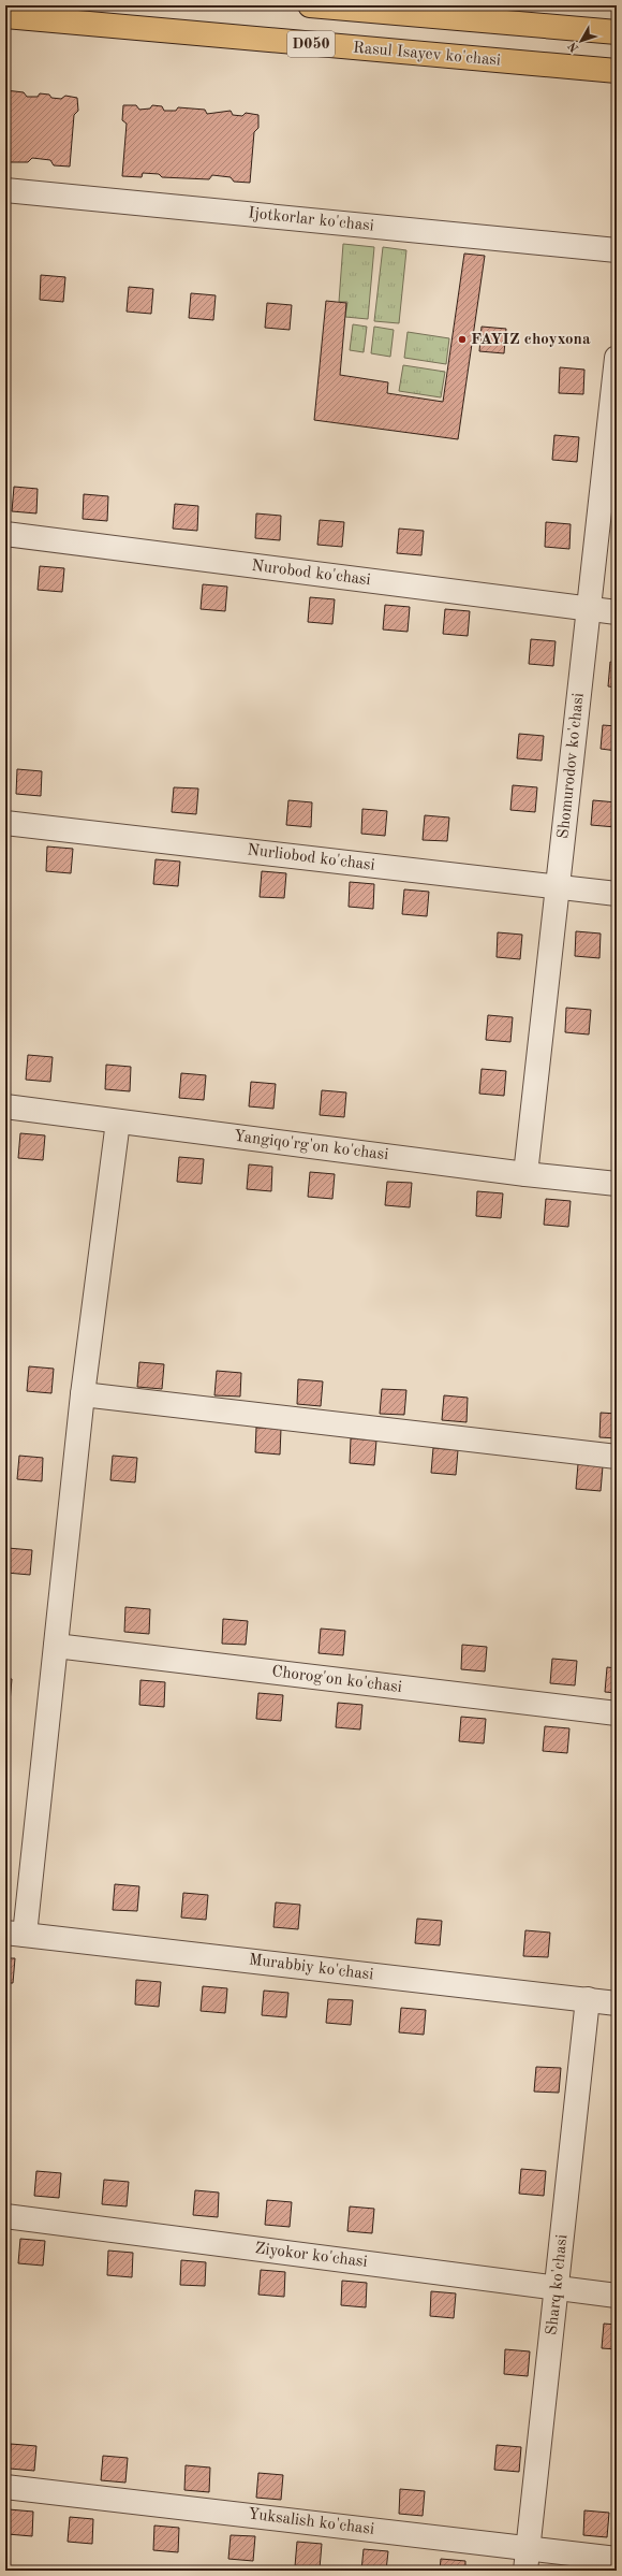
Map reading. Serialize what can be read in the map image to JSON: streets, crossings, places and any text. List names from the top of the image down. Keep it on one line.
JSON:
{"streets":{"main road":["D050","Rasul Isayev ko'chasi"],"street":["Ijotkorlar ko'chasi","Nurobod ko'chasi","Shomurodov ko'chasi","Nurliobod ko'chasi","Yangiqo'rg'on ko'chasi","Chorog'on ko'chasi","Murabbiy ko'chasi","Ziyokor ko'chasi","Sharq ko'chasi","Yuksalish ko'chasi"]},"crossings":[["Nurobod ko'chasi","Shomurodov ko'chasi"],["Shomurodov ko'chasi","Nurliobod ko'chasi"],["Shomurodov ko'chasi","Yangiqo'rg'on ko'chasi"],["Murabbiy ko'chasi","Sharq ko'chasi"],["Ziyokor ko'chasi","Sharq ko'chasi"],["Sharq ko'chasi","Yuksalish ko'chasi"]],"places":["FAYIZ choyxona"],"north":"bottom left"}
